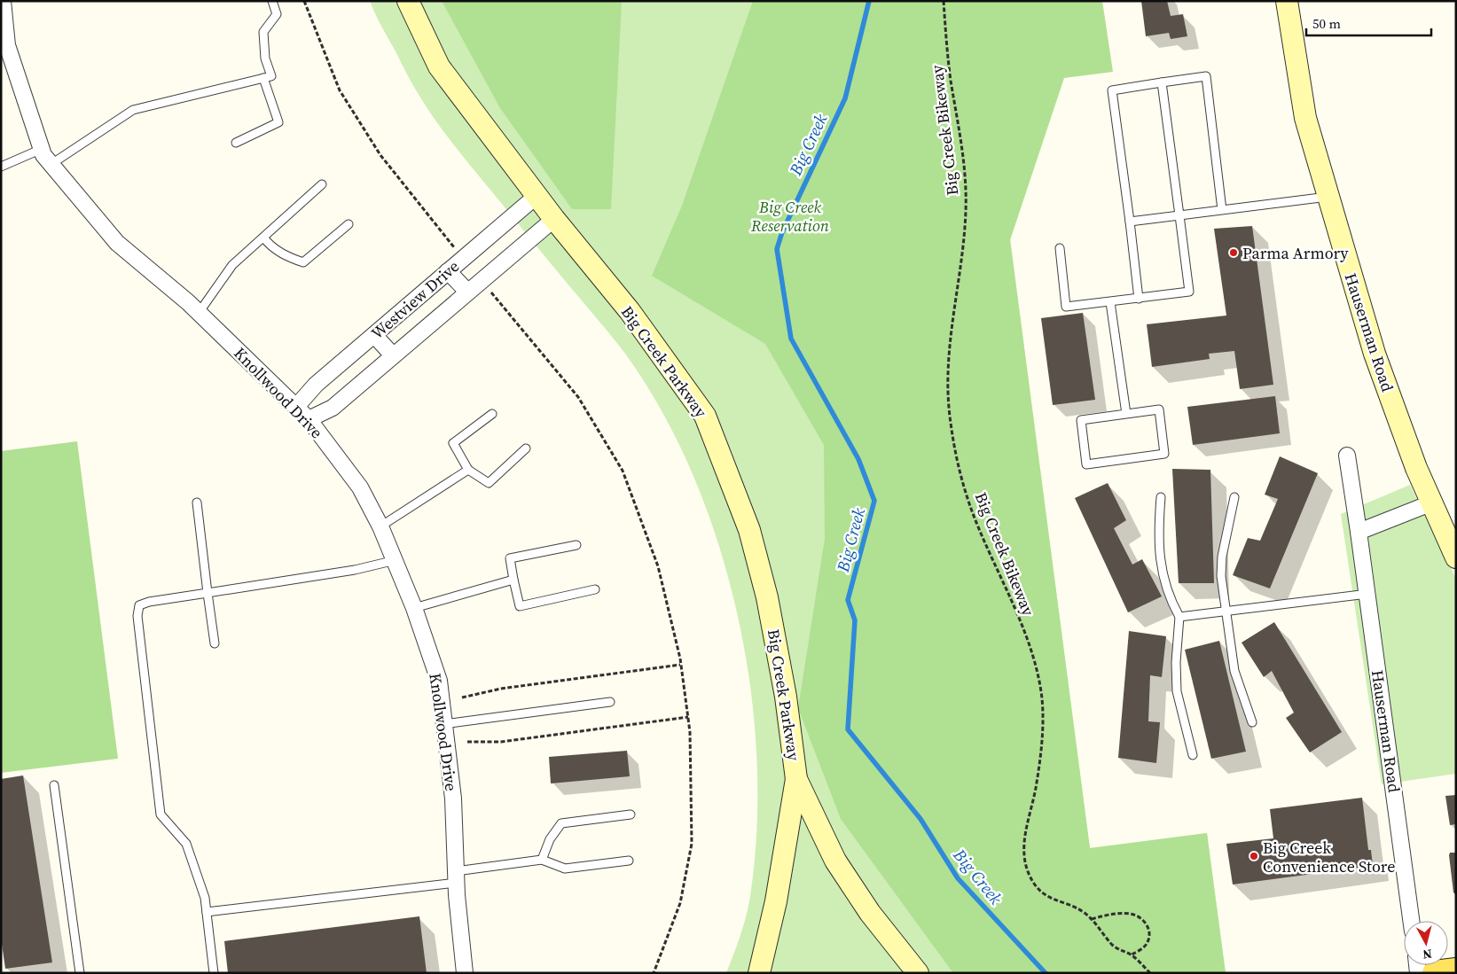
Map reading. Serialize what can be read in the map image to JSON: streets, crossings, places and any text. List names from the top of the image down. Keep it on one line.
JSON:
{"streets":{"street":["Westview Drive","Hauserman Road","Big Creek Parkway","Knollwood Drive"],"path":["Big Creek Bikeway"]},"crossings":[["Westview Drive","Big Creek Parkway"],["Westview Drive","Knollwood Drive"]],"water":["Big Creek"],"parks":["Big Creek Reservation"],"places":["Parma Armory","Big Creek Convenience Store"],"scale_bar":"50 m","north":"bottom"}
